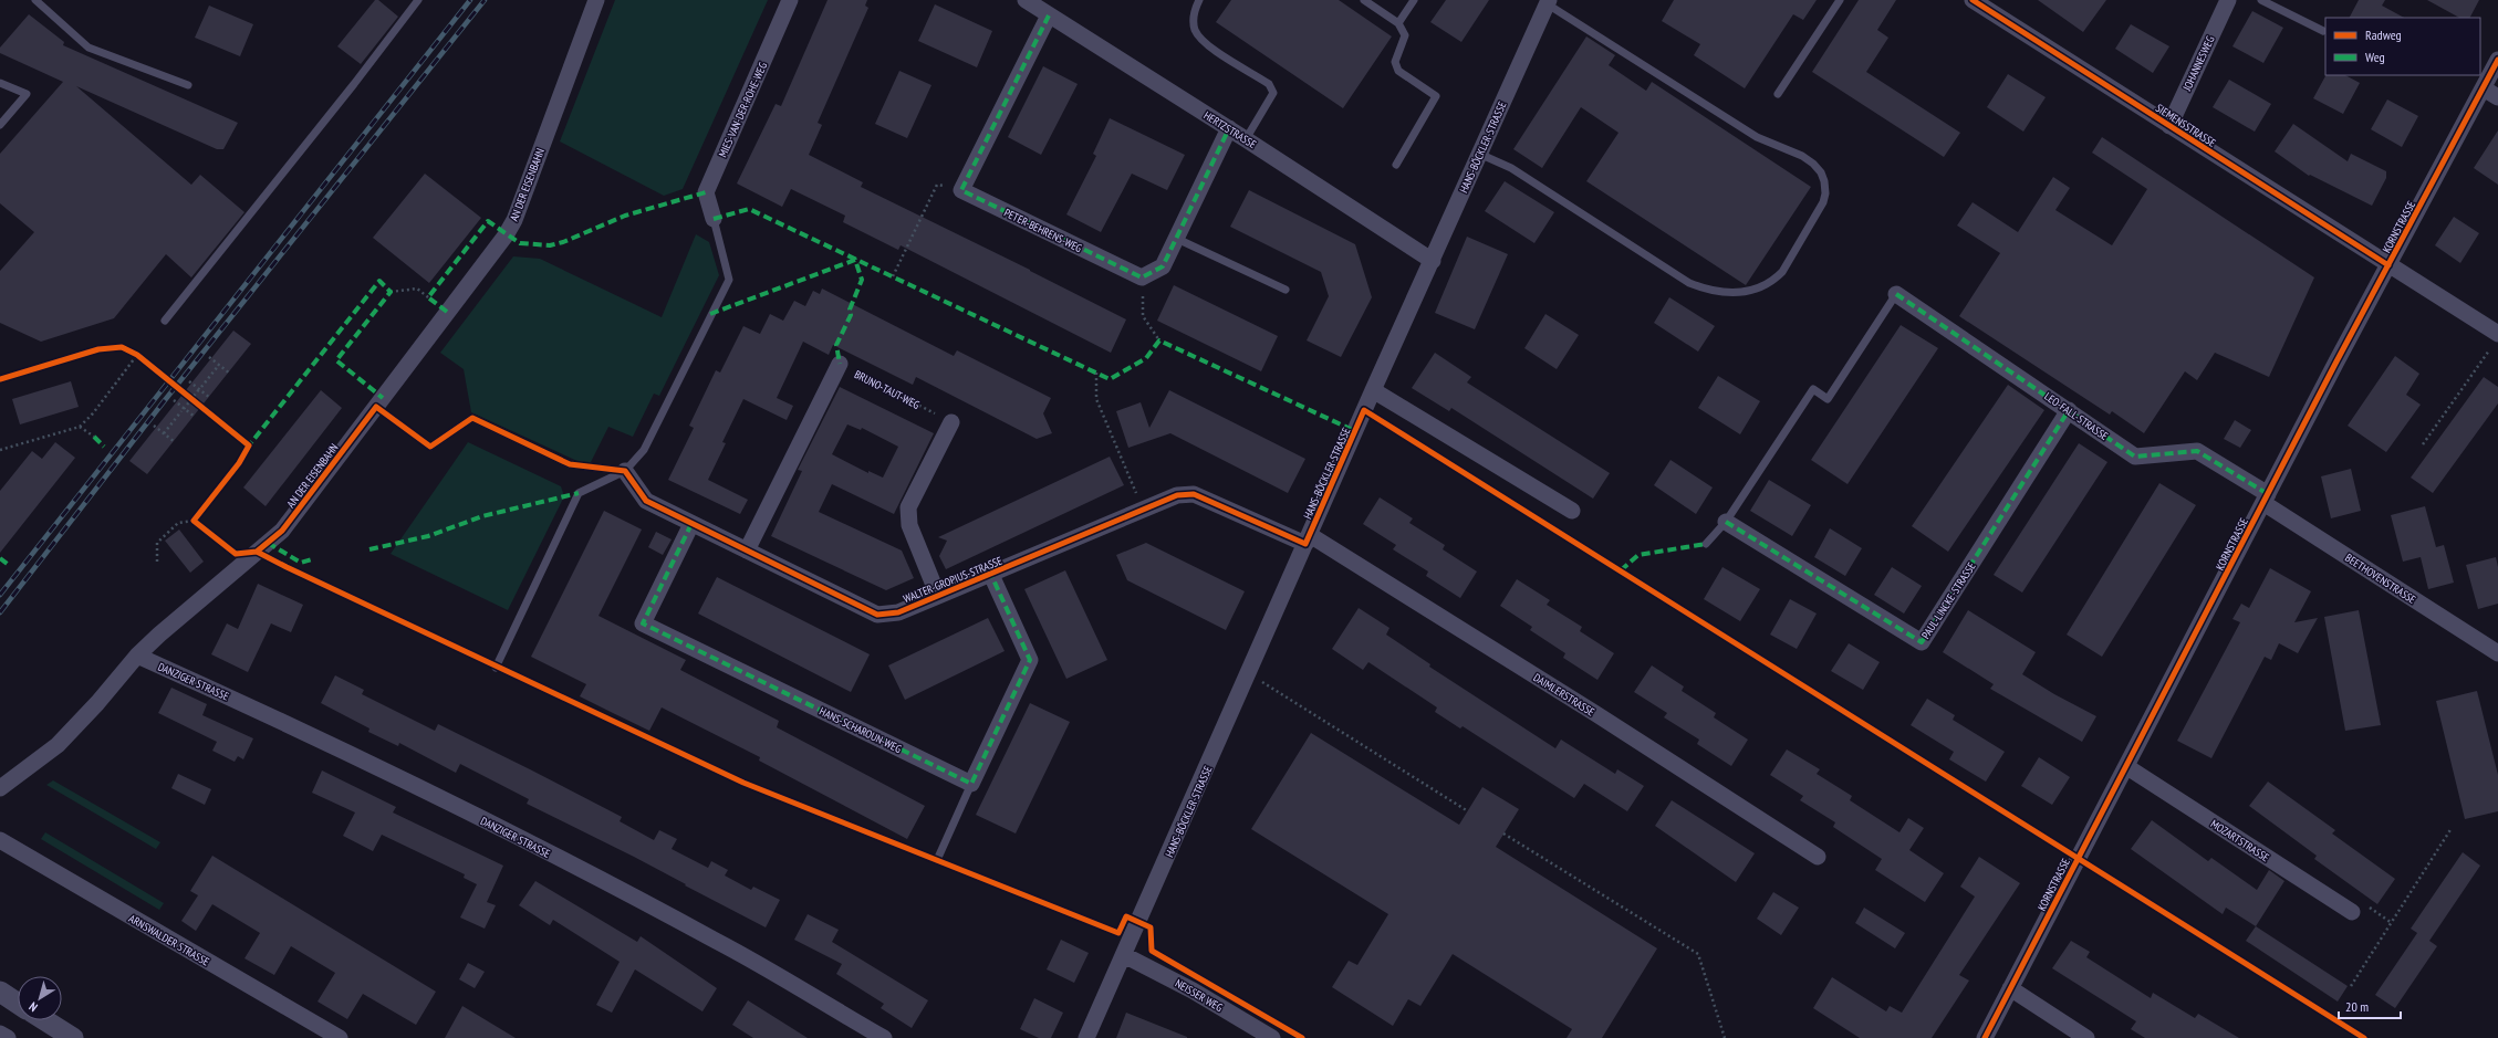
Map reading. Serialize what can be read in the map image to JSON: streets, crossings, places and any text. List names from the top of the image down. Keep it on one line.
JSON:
{"streets":{"street":["JOHANNESWEG","MIES-VAN-DER-ROHE-WEG","SIEMENSSTRASSE","HERTZSTRASSE","HANS-BÖCKLER-STRASSE","AN DER EISENBAHN","KORNSTRASSE","PETER-BEHRENS-WEG","LEO-FALL-STRASSE","BEETHOVENSTRASSE","WALTER-GROPIUS-STRASSE","PAUL-LINCKE-STRASSE","DANZIGER STRASSE","DAIMLERSTRASSE","HANS-SCHAROUN-WEG","MOZARTSTRASSE","ARNSWALDER STRASSE","NEISSER WEG"],"path":["BRUNO-TAUT-WEG"]},"crossings":[["JOHANNESWEG","SIEMENSSTRASSE"],["SIEMENSSTRASSE","KORNSTRASSE"],["HERTZSTRASSE","HANS-BÖCKLER-STRASSE"],["HANS-BÖCKLER-STRASSE","WALTER-GROPIUS-STRASSE"],["HANS-BÖCKLER-STRASSE","DAIMLERSTRASSE"],["HANS-BÖCKLER-STRASSE","NEISSER WEG"],["AN DER EISENBAHN","DANZIGER STRASSE"],["KORNSTRASSE","LEO-FALL-STRASSE"],["KORNSTRASSE","BEETHOVENSTRASSE"],["KORNSTRASSE","MOZARTSTRASSE"],["LEO-FALL-STRASSE","BEETHOVENSTRASSE"],["LEO-FALL-STRASSE","PAUL-LINCKE-STRASSE"],["WALTER-GROPIUS-STRASSE","DAIMLERSTRASSE"],["WALTER-GROPIUS-STRASSE","HANS-SCHAROUN-WEG"]],"legend":["Radweg","Weg"],"scale_bar":"20 m","north":"bottom left"}
